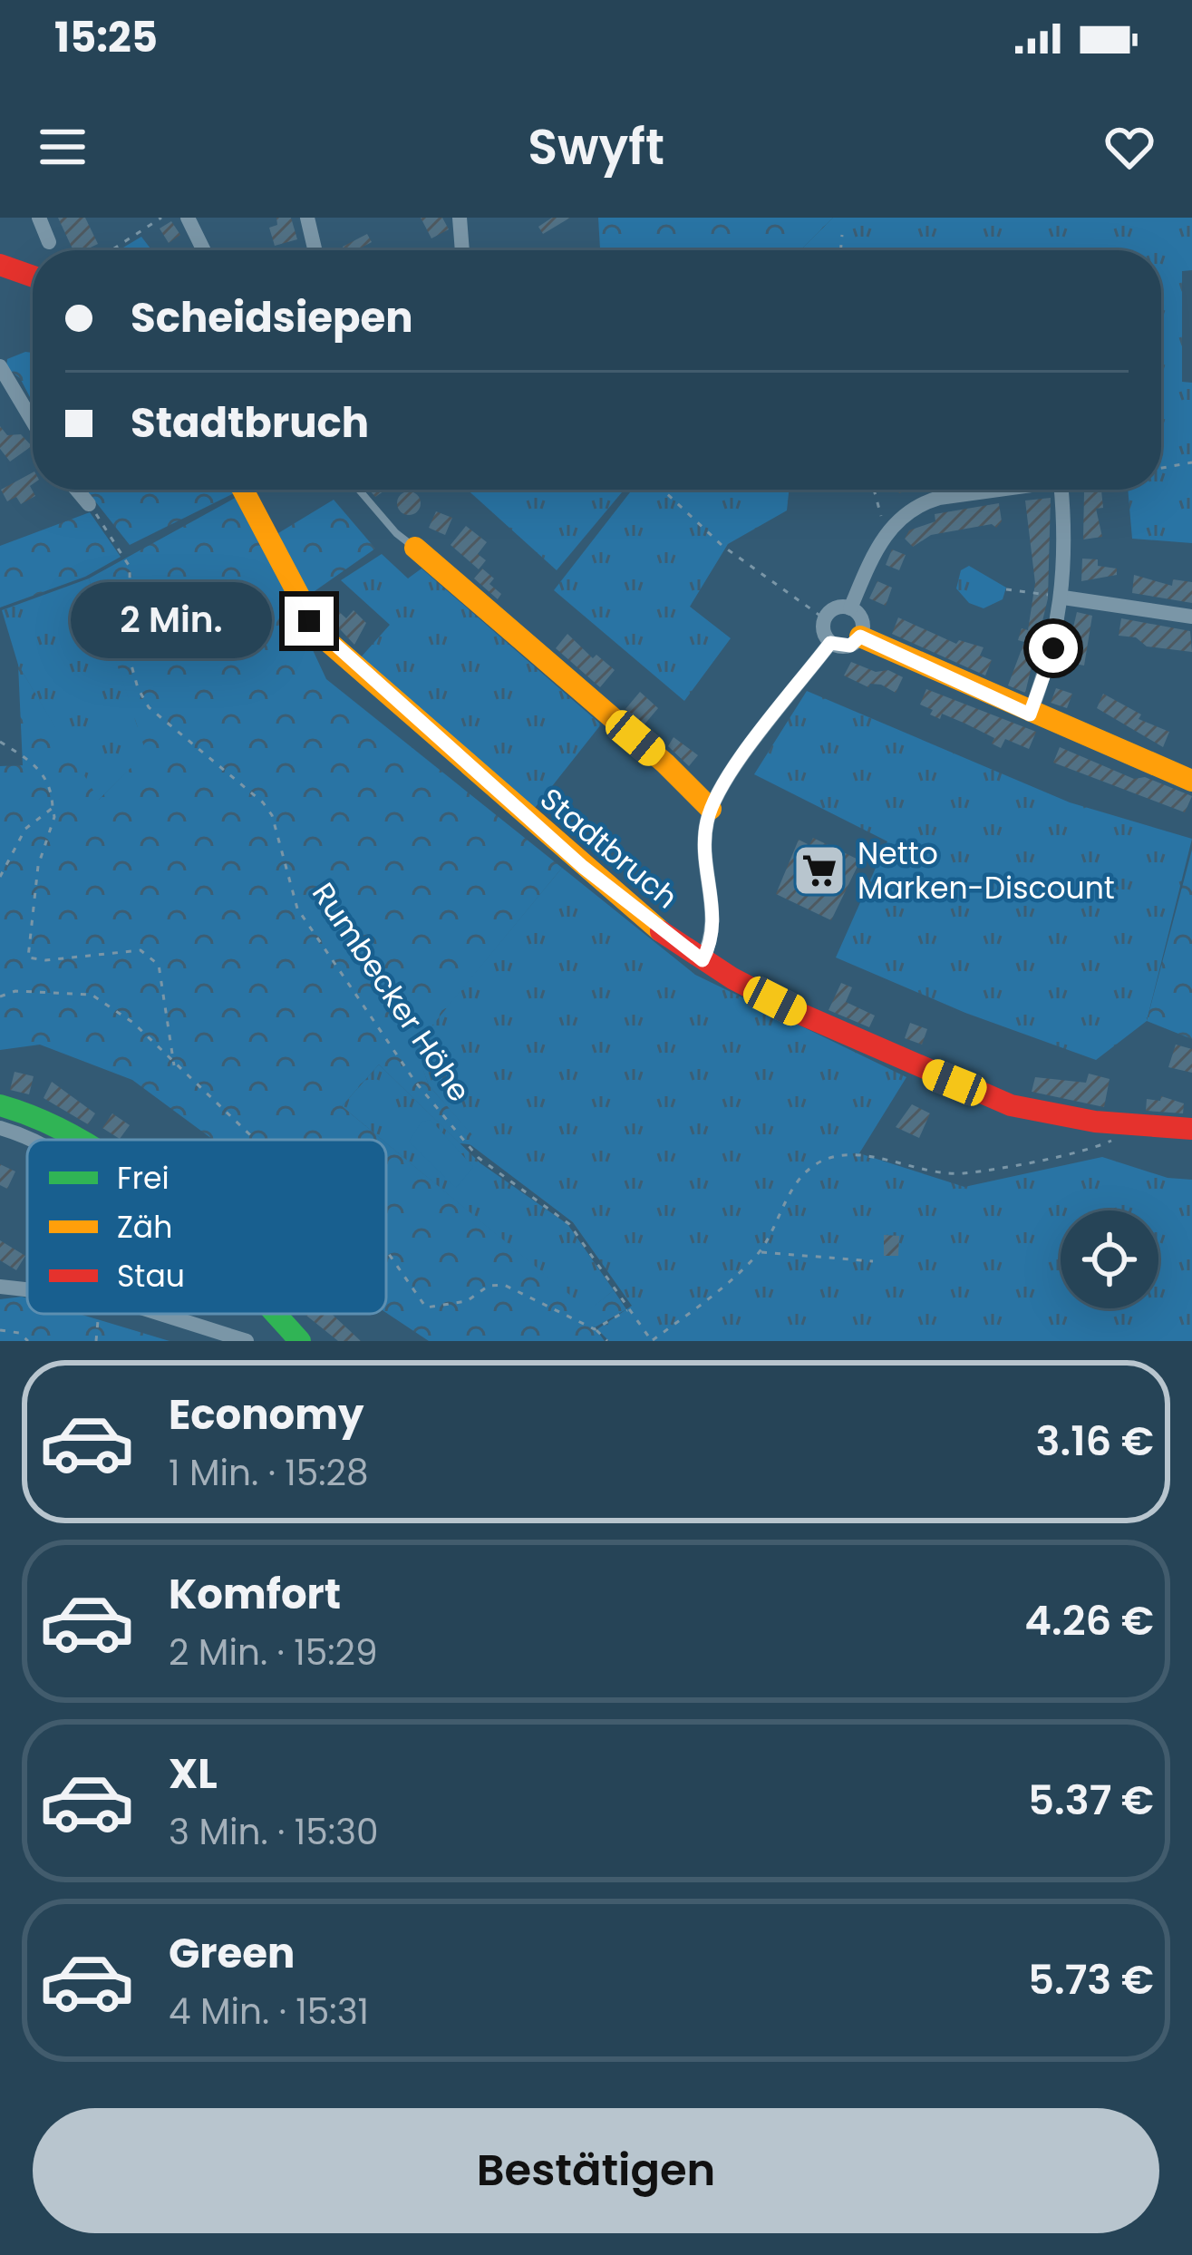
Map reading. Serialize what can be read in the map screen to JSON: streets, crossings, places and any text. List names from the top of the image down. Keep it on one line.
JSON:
{"streets":{"street":["Stadtbruch"],"path":["Rumbecker Höhe"]},"places":{"supermarket":["Netto Marken-Discount"]},"legend":["Frei","Zäh","Stau"],"page":{"status":"15:25","header":"Swyft","banner":["Scheidsiepen","Stadtbruch"],"bubble":"2 Min.","list":[{"name":"Economy","note":"1 Min. · 15:28","value":"3.16 €"},{"name":"Komfort","note":"2 Min. · 15:29","value":"4.26 €"},{"name":"XL","note":"3 Min. · 15:30","value":"5.37 €"},{"name":"Green","note":"4 Min. · 15:31","value":"5.73 €"}],"buttons":"Bestätigen"}}
